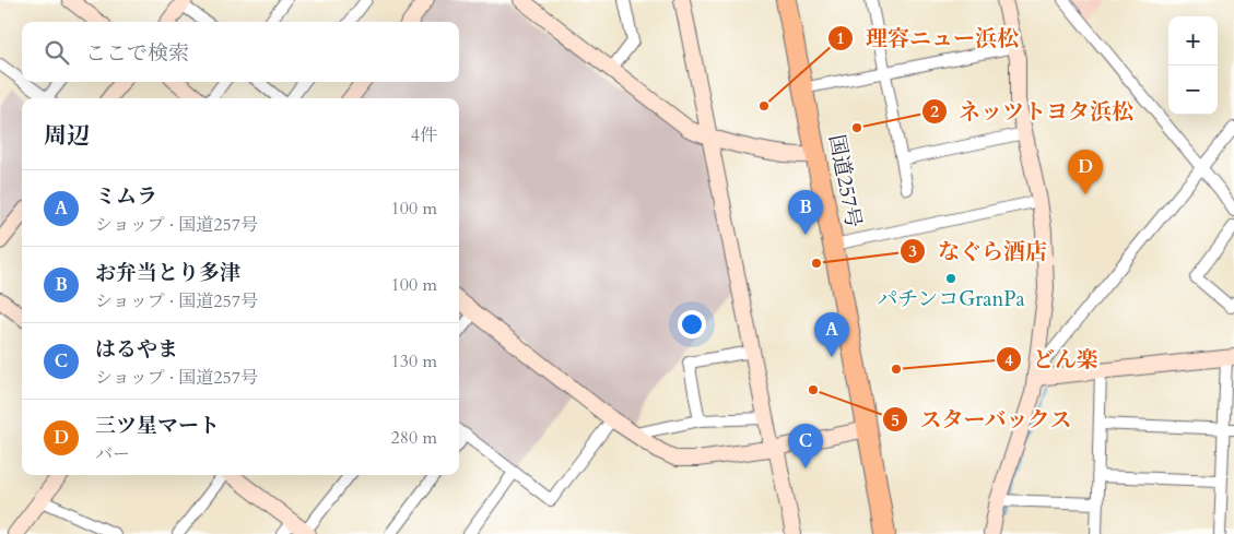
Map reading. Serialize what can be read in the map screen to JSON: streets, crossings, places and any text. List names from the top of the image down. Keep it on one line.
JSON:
{"streets":{"highway":["国道257号"]},"places":["理容ニュー浜松","ネッツトヨタ浜松","なぐら酒店","パチンコGranPa","どん楽","スターバックス"],"page":{"map_buttons":["+","−"],"search":"ここで検索","heading":["周辺","4件"],"pins":["D","B","A","C"],"list":[{"mark":"A","name":"ミムラ","note":"ショップ · 国道257号","value":"100 m"},{"mark":"B","name":"お弁当とり多津","note":"ショップ · 国道257号","value":"100 m"},{"mark":"C","name":"はるやま","note":"ショップ · 国道257号","value":"130 m"},{"mark":"D","name":"三ツ星マート","note":"バー","value":"280 m"}]}}
